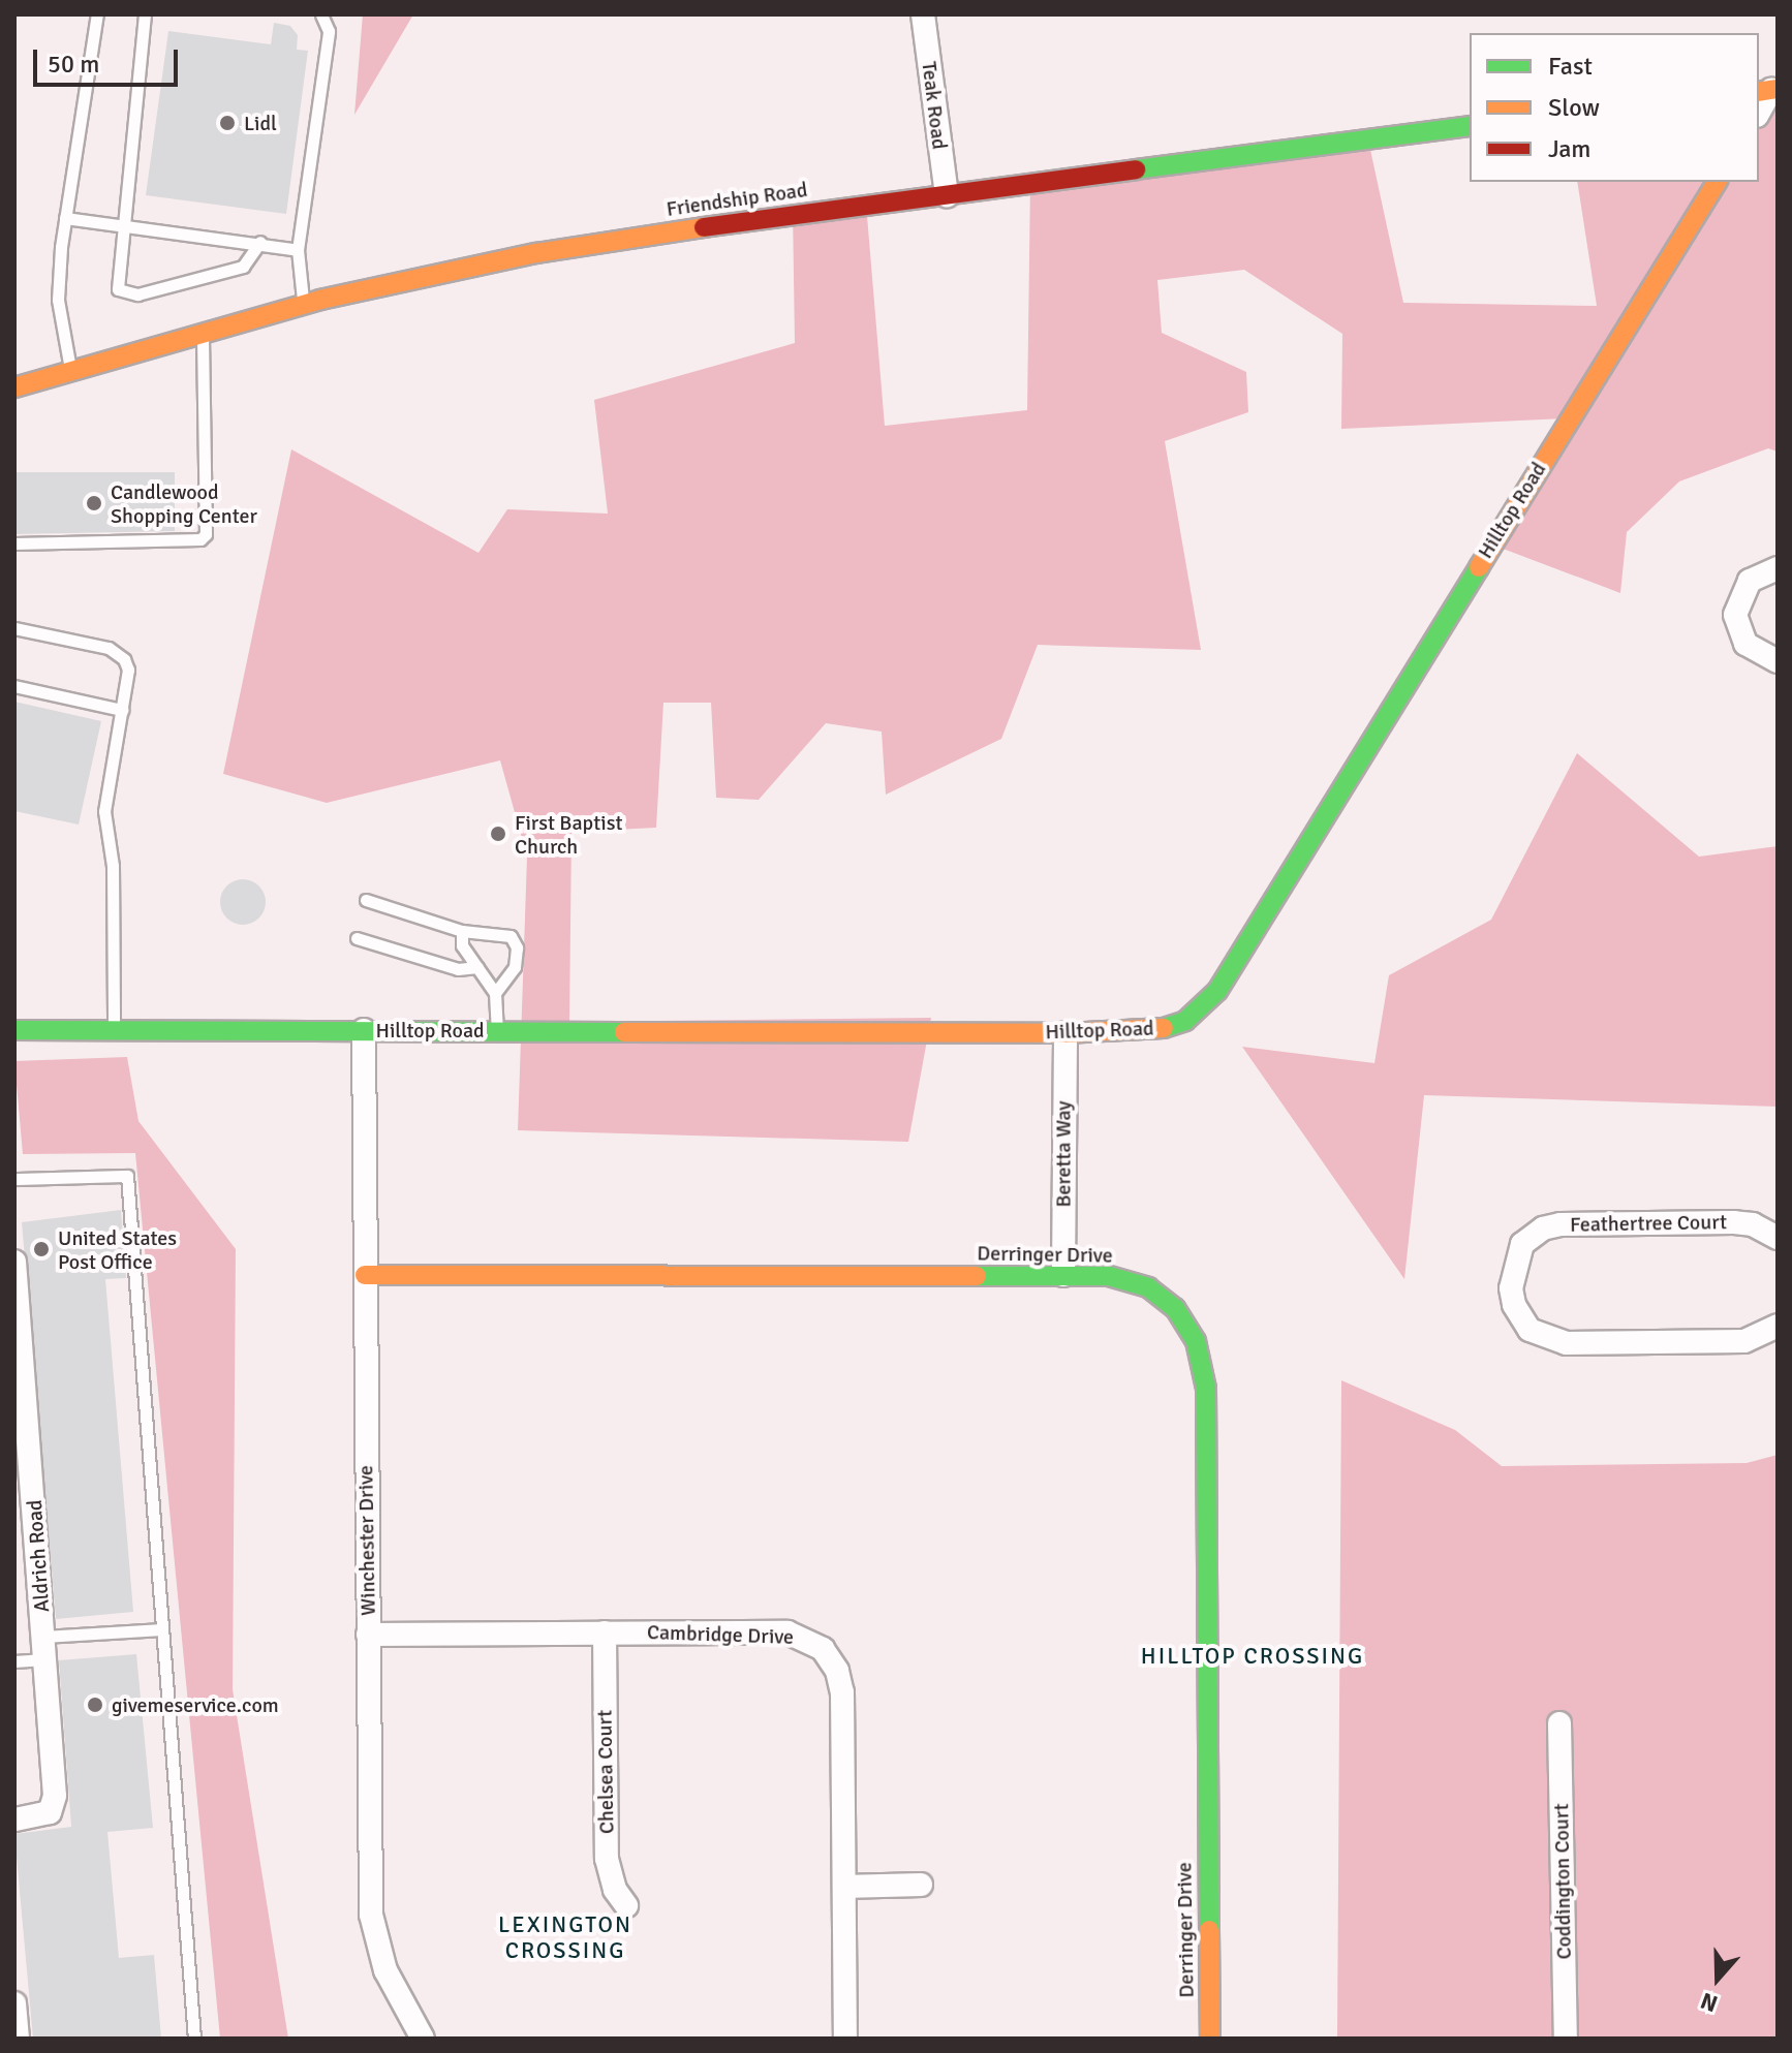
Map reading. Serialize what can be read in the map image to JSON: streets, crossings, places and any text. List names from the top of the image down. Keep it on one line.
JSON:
{"streets":{"street":["Teak Road","Friendship Road","Hilltop Road","Beretta Way","Feathertree Court","Derringer Drive","Winchester Drive","Aldrich Road","Cambridge Drive","Chelsea Court","Coddington Court"]},"crossings":[["Teak Road","Friendship Road"],["Hilltop Road","Beretta Way"],["Hilltop Road","Winchester Drive"],["Beretta Way","Derringer Drive"],["Derringer Drive","Winchester Drive"],["Winchester Drive","Cambridge Drive"],["Cambridge Drive","Chelsea Court"]],"districts":["HILLTOP CROSSING","LEXINGTON CROSSING"],"places":["Lidl","Candlewood Shopping Center","First Baptist Church","United States Post Office","givemeservice.com"],"legend":["Fast","Slow","Jam"],"scale_bar":"50 m","north":"bottom"}
